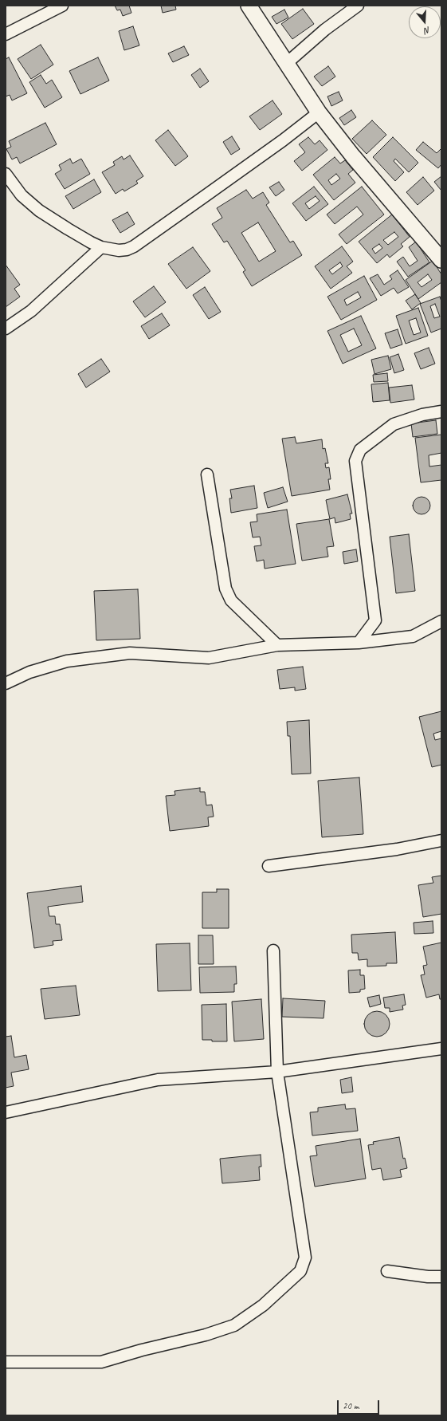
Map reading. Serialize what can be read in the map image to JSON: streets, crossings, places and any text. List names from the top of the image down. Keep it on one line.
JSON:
{"scale_bar":"20 m","north":"bottom"}
